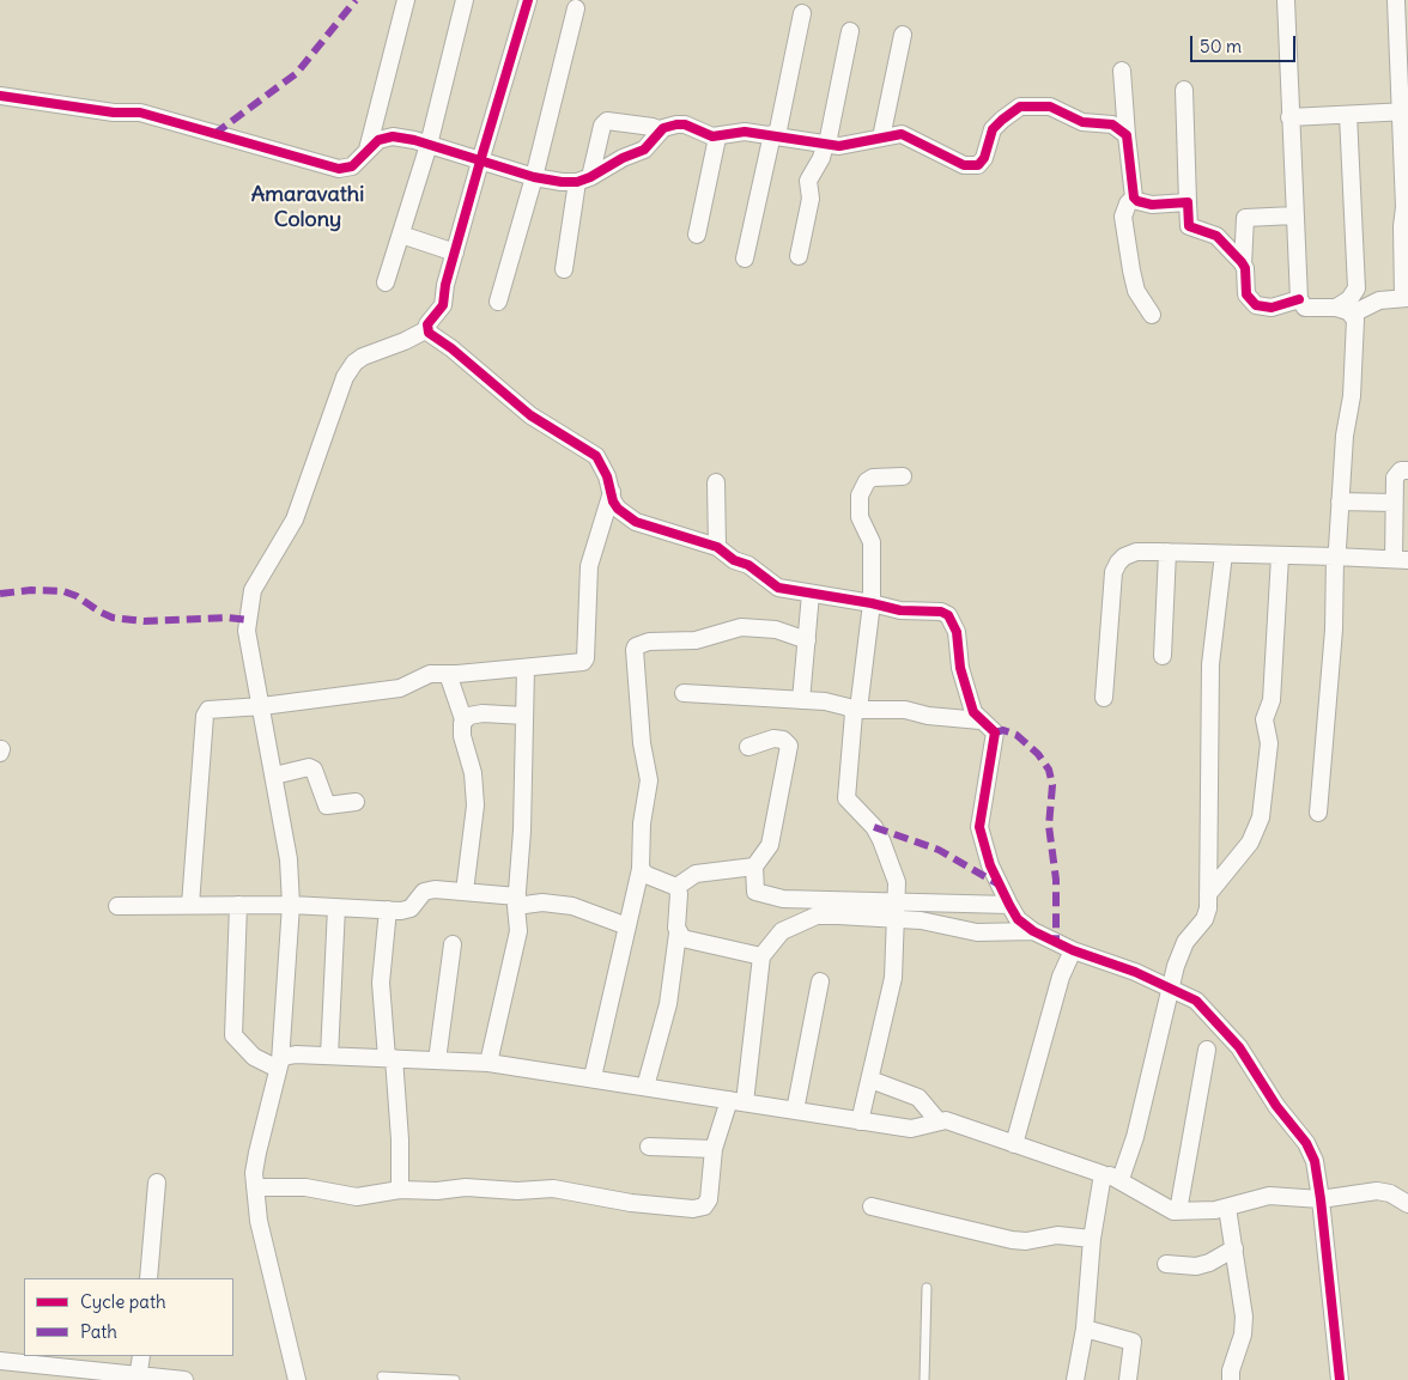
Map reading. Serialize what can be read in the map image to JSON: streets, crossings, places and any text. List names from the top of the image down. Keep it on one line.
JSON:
{"districts":["Amaravathi Colony"],"legend":["Cycle path","Path"],"scale_bar":"50 m"}
